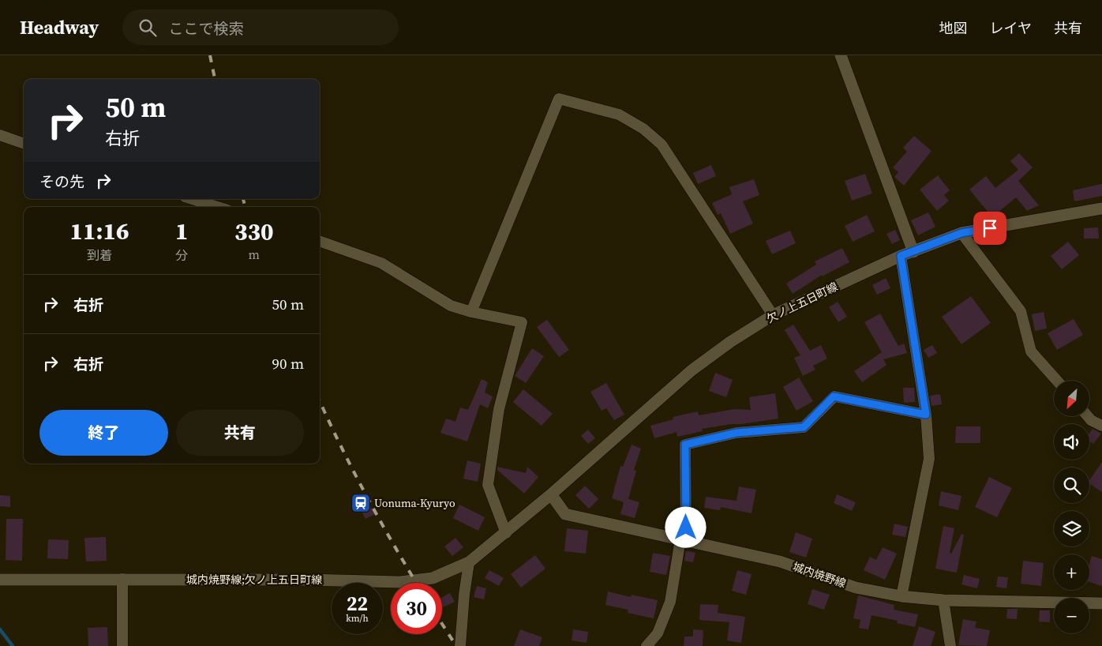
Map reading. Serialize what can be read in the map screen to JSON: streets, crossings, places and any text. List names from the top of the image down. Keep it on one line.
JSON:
{"streets":{"main road":["欠ノ上五日町線","城内焼野線","城内焼野線;欠ノ上五日町線"]},"crossings":[["欠ノ上五日町線","城内焼野線"],["欠ノ上五日町線","城内焼野線;欠ノ上五日町線"],["城内焼野線","城内焼野線;欠ノ上五日町線"]],"places":{"station":["Uonuma-Kyuryo"]},"north":"bottom left","page":{"header":"Headway","search":"ここで検索","nav":["地図","レイヤ","共有"],"turn":["50 m","右折"],"then":"その先","eta":["11:16","到着","1","分","330","m"],"list":[{"name":"右折","value":"50 m"},{"name":"右折","value":"90 m"}],"map_buttons":["+","−"],"buttons":["終了","共有"],"speed":"22 km/h","limit":"30"}}
